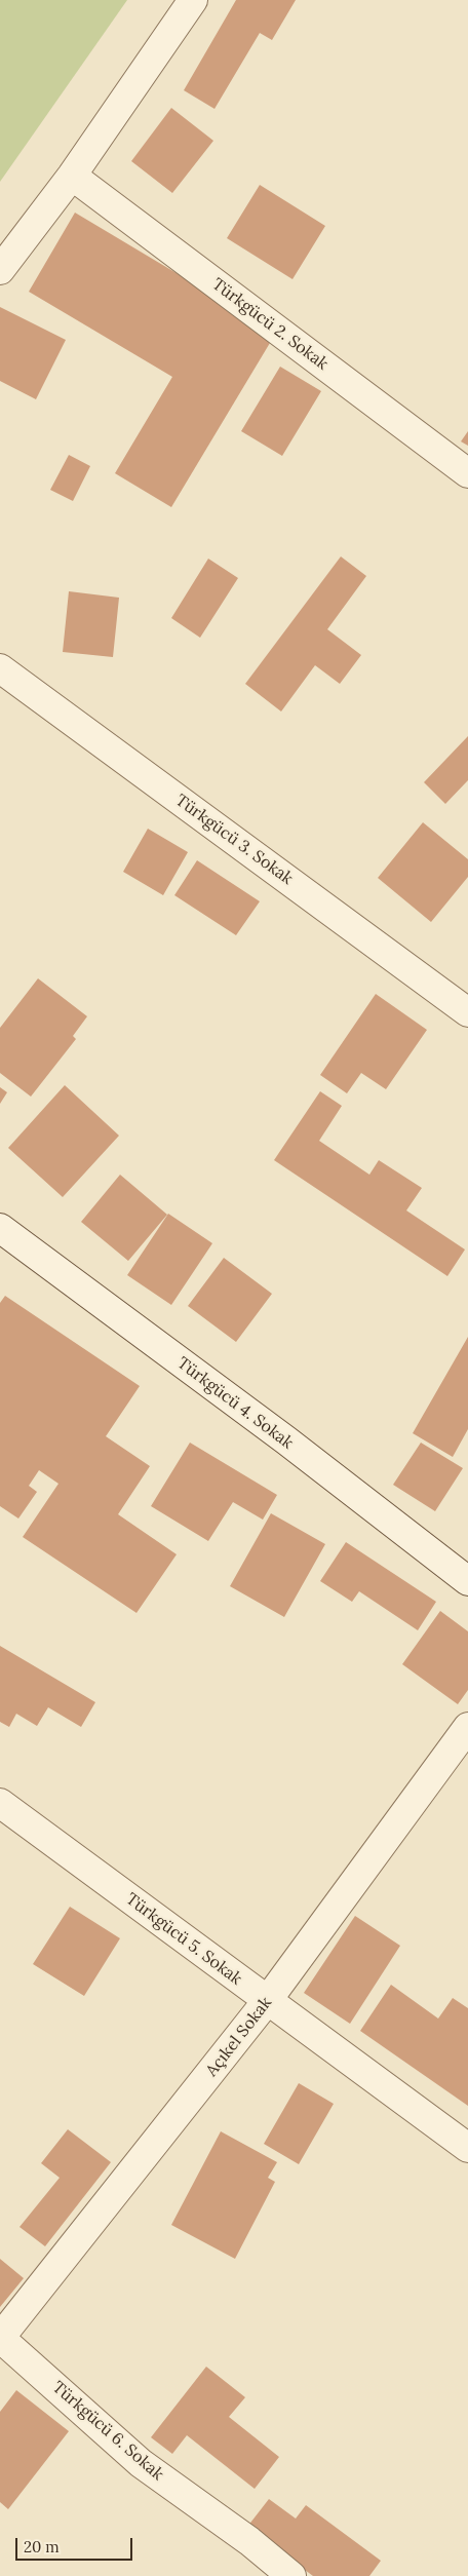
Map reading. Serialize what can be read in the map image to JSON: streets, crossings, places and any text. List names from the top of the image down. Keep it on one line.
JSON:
{"streets":{"street":["Türkgücü 2. Sokak","Türkgücü 3. Sokak","Türkgücü 4. Sokak","Türkgücü 5. Sokak","Açıkel Sokak","Türkgücü 6. Sokak"]},"crossings":[["Türkgücü 5. Sokak","Açıkel Sokak"],["Açıkel Sokak","Türkgücü 6. Sokak"]],"scale_bar":"20 m"}
